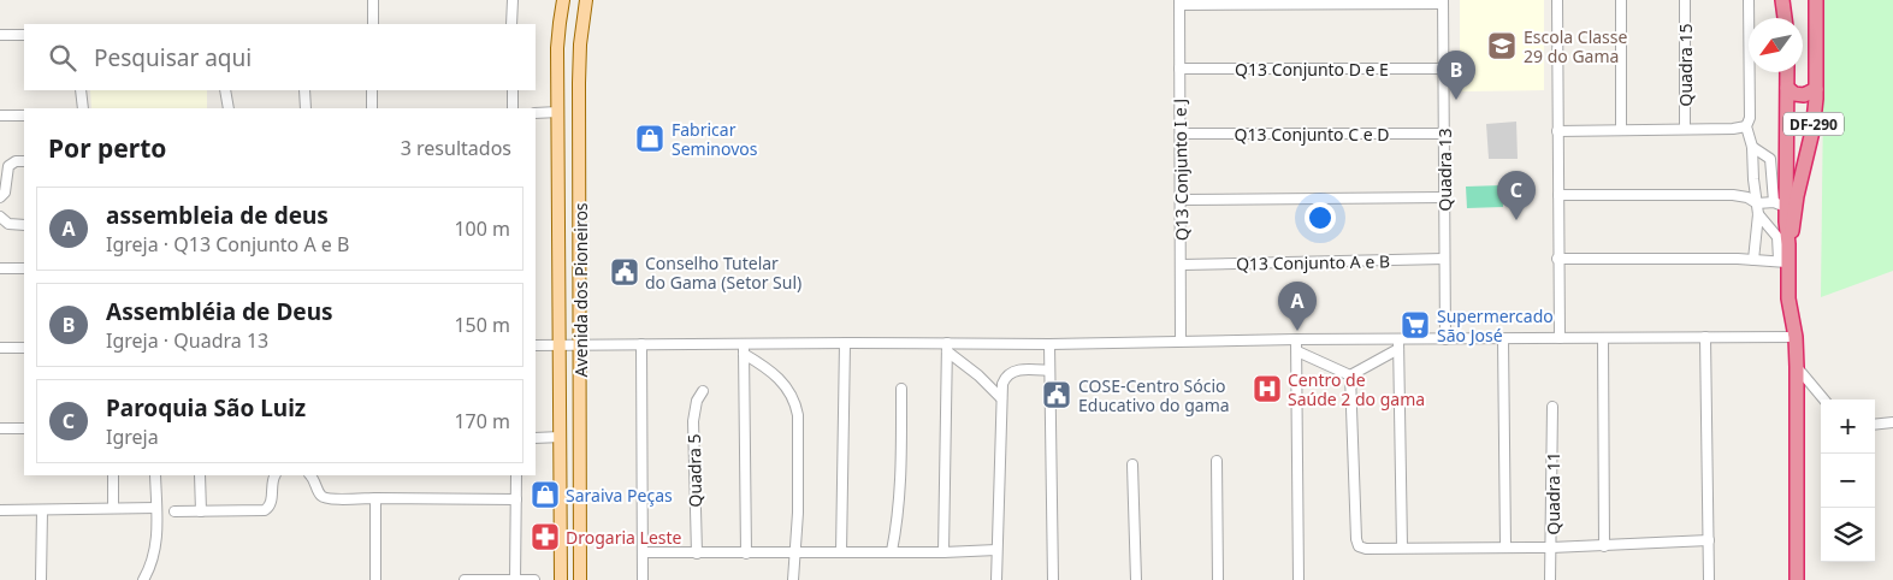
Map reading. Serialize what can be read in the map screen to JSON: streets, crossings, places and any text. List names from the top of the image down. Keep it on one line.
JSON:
{"streets":{"highway":["DF-290"],"main road":["Avenida dos Pioneiros"],"street":["Quadra 15","Q13 Conjunto D e E","Q13 Conjunto C e D","Q13 Conjunto I e J","Quadra 13","Q13 Conjunto A e B","Quadra 5","Quadra 11"]},"crossings":[["Q13 Conjunto D e E","Q13 Conjunto I e J"],["Q13 Conjunto D e E","Quadra 13"],["Q13 Conjunto C e D","Q13 Conjunto I e J"],["Q13 Conjunto C e D","Quadra 13"],["Q13 Conjunto I e J","Q13 Conjunto A e B"],["Quadra 13","Q13 Conjunto A e B"]],"places":{"school or university":["Escola Classe 29 do Gama"],"shop":["Fabricar Seminovos","Saraiva Peças"],"public building":["Conselho Tutelar do Gama (Setor Sul)","COSE-Centro Sócio Educativo do gama"],"supermarket":["Supermercado São José"],"hospital":["Centro de Saúde 2 do gama"],"pharmacy":["Drogaria Leste"]},"north":"bottom left","page":{"search":"Pesquisar aqui","pins":["B","C","A"],"heading":["Por perto","3 resultados"],"list":[{"mark":"A","name":"assembleia de deus","note":"Igreja · Q13 Conjunto A e B","value":"100 m"},{"mark":"B","name":"Assembléia de Deus","note":"Igreja · Quadra 13","value":"150 m"},{"mark":"C","name":"Paroquia São Luiz","note":"Igreja","value":"170 m"}],"map_buttons":["+","−"]}}
